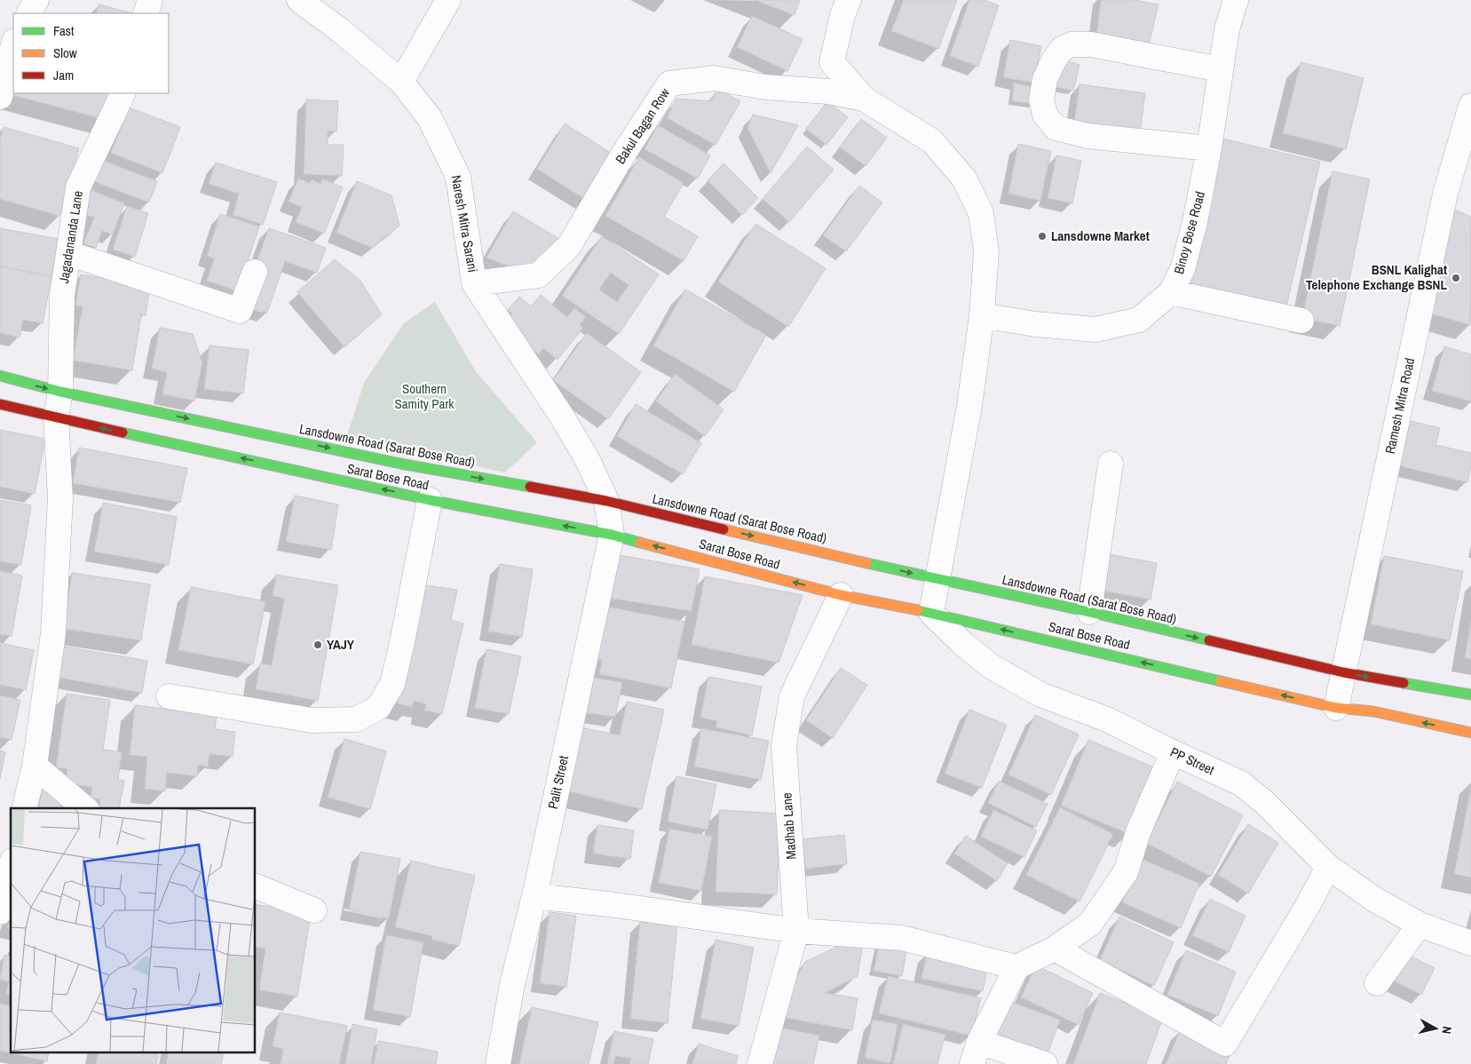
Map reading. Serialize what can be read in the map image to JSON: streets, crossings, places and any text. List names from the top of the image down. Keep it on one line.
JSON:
{"streets":{"main road":["Lansdowne Road (Sarat Bose Road)","Sarat Bose Road"],"street":["Bakul Bagan Row","Naresh Mitra Sarani","Binoy Bose Road","Jagadananda Lane","Ramesh Mitra Road","PP Street","Palit Street","Madhab Lane"]},"crossings":[["Bakul Bagan Row","Naresh Mitra Sarani"],["Naresh Mitra Sarani","Lansdowne Road (Sarat Bose Road)"],["Naresh Mitra Sarani","Palit Street"],["Jagadananda Lane","Lansdowne Road (Sarat Bose Road)"],["Jagadananda Lane","Sarat Bose Road"],["Ramesh Mitra Road","Lansdowne Road (Sarat Bose Road)"],["Ramesh Mitra Road","Sarat Bose Road"],["Lansdowne Road (Sarat Bose Road)","Palit Street"],["Sarat Bose Road","PP Street"],["Sarat Bose Road","Palit Street"],["Sarat Bose Road","Madhab Lane"]],"one_way":["Lansdowne Road (Sarat Bose Road)","Sarat Bose Road"],"parks":["Southern Samity Park"],"places":["Lansdowne Market","BSNL Kalighat Telephone Exchange BSNL","YAJY"],"legend":["Fast","Slow","Jam"],"north":"right"}
